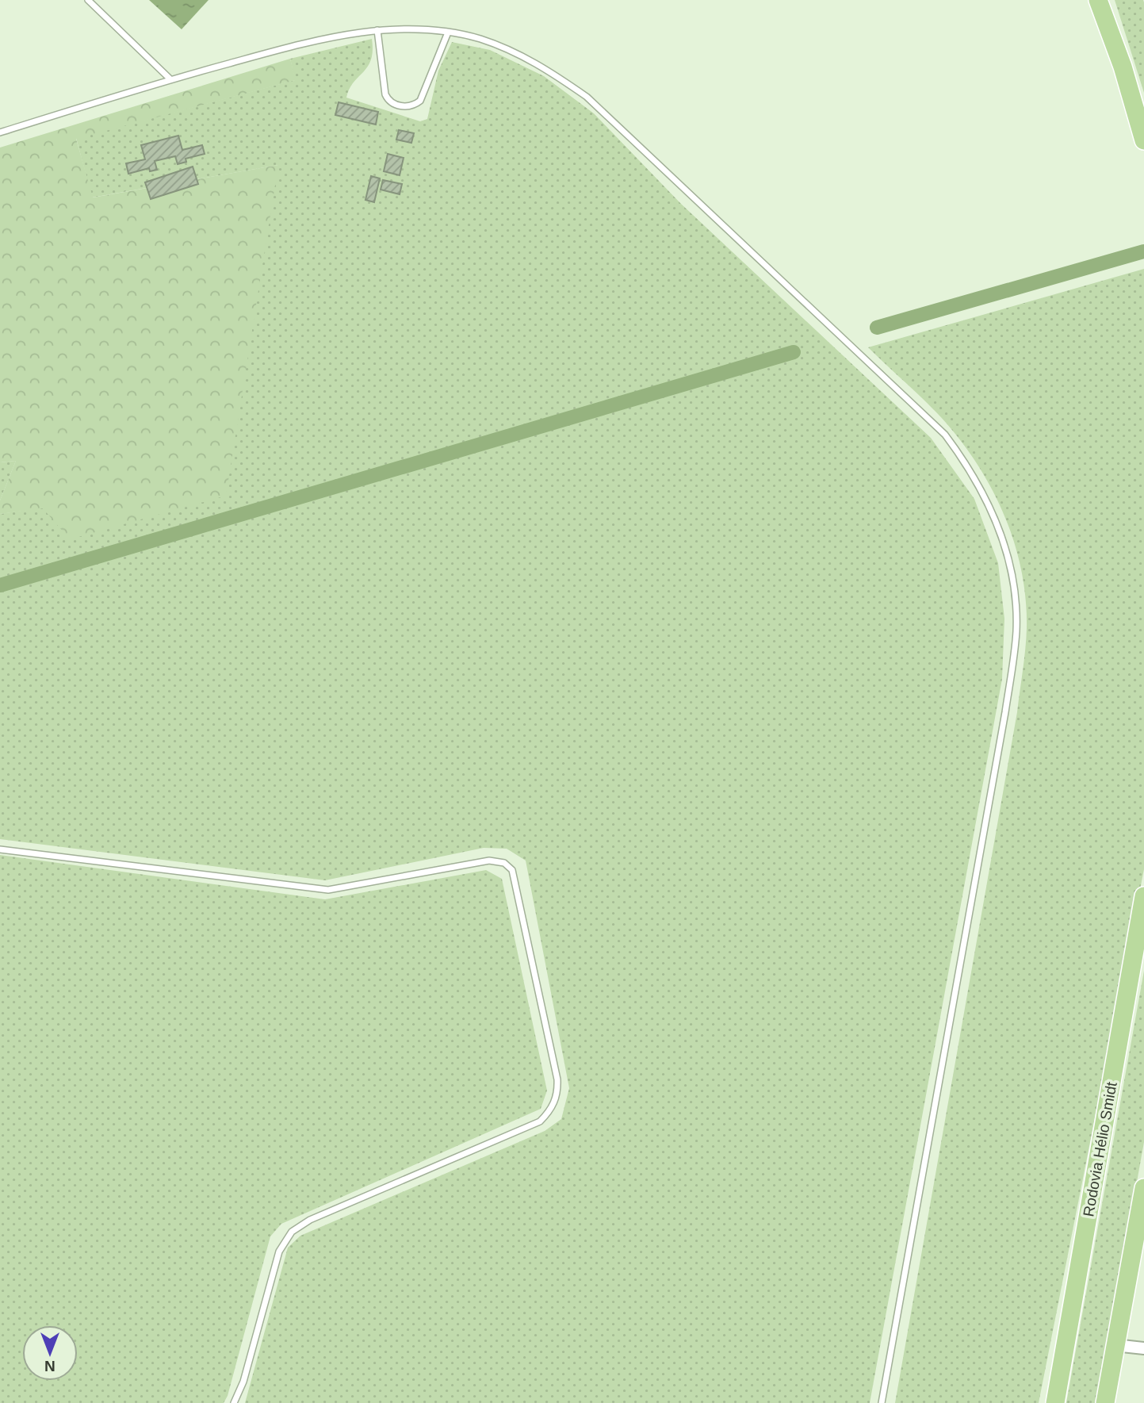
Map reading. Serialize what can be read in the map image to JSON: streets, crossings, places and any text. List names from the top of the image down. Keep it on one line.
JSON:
{"streets":{"main road":["Rodovia Hélio Smidt"]},"north":"bottom"}
